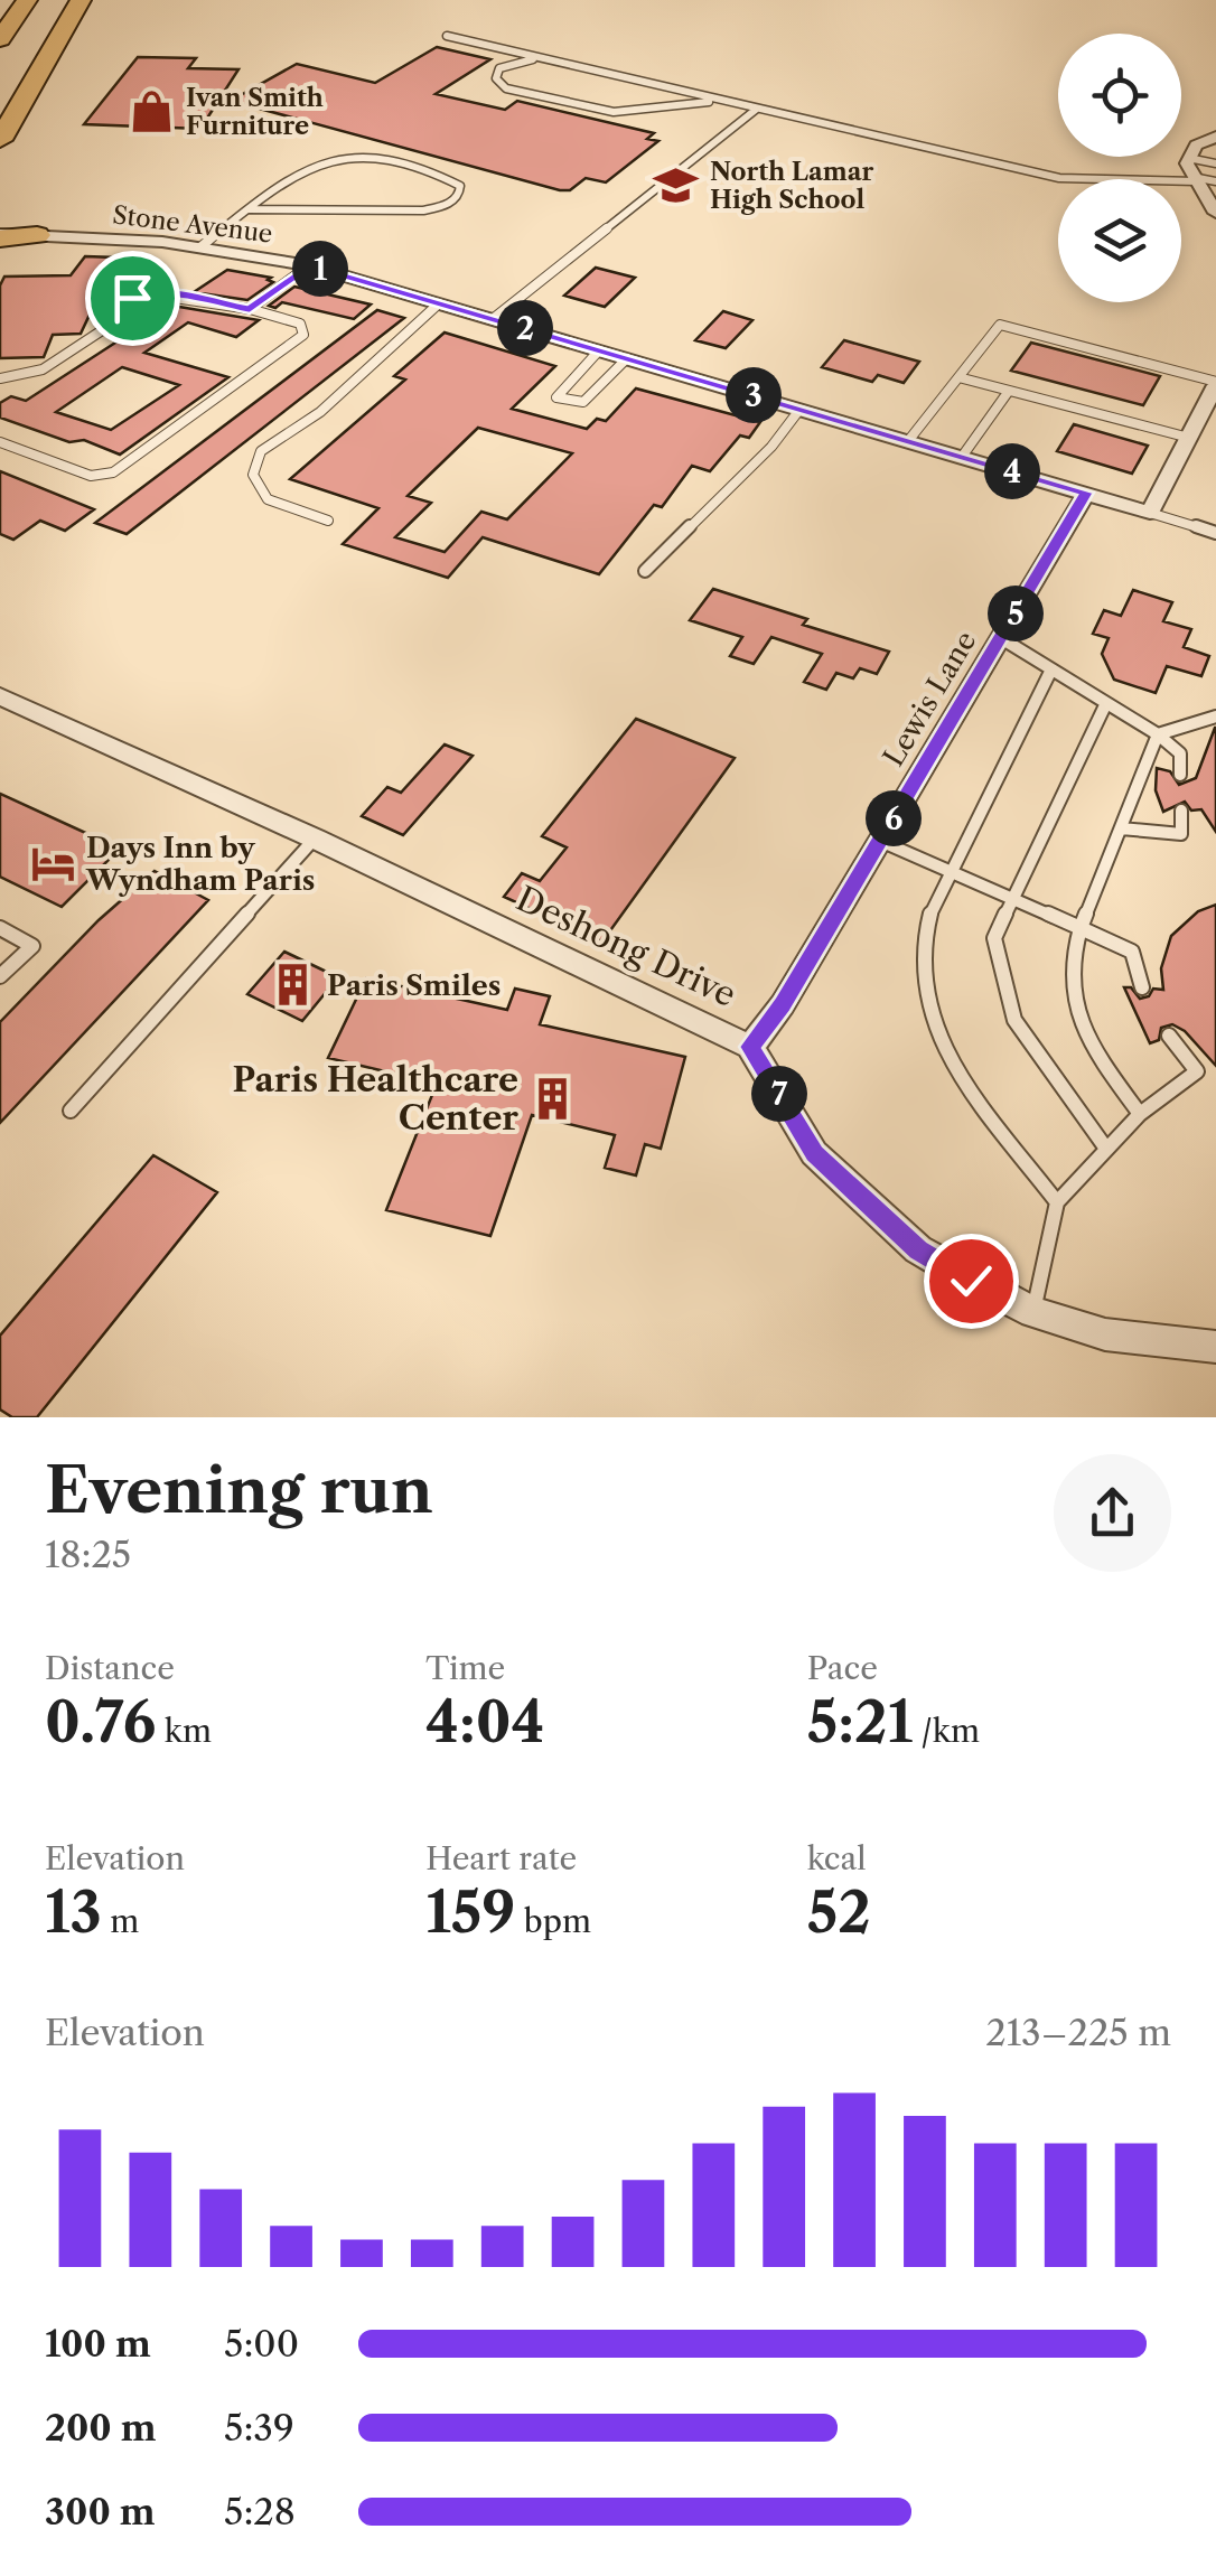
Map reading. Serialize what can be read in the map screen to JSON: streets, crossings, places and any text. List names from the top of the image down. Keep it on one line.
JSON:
{"streets":{"street":["Stone Avenue","Lewis Lane","Deshong Drive"]},"crossings":[["Stone Avenue","Lewis Lane"],["Lewis Lane","Deshong Drive"]],"places":{"shop":["Ivan Smith Furniture"],"school or university":["North Lamar High School"],"hotel":["Days Inn by Wyndham Paris"],"building":["Paris Smiles","Paris Healthcare Center"]},"page":{"pins":["1","2","3","4","5","6","7"],"heading":["Evening run","18:25"],"stats":[["Distance","0.76 km"],["Time","4:04"],["Pace","5:21 /km"],["Elevation","13 m"],["Heart rate","159 bpm"],["kcal","52"]],"chart":["Elevation","213–225 m"],"list":[{"name":"100 m","note":"5:00"},{"name":"200 m","note":"5:39"},{"name":"300 m","note":"5:28"}]}}
